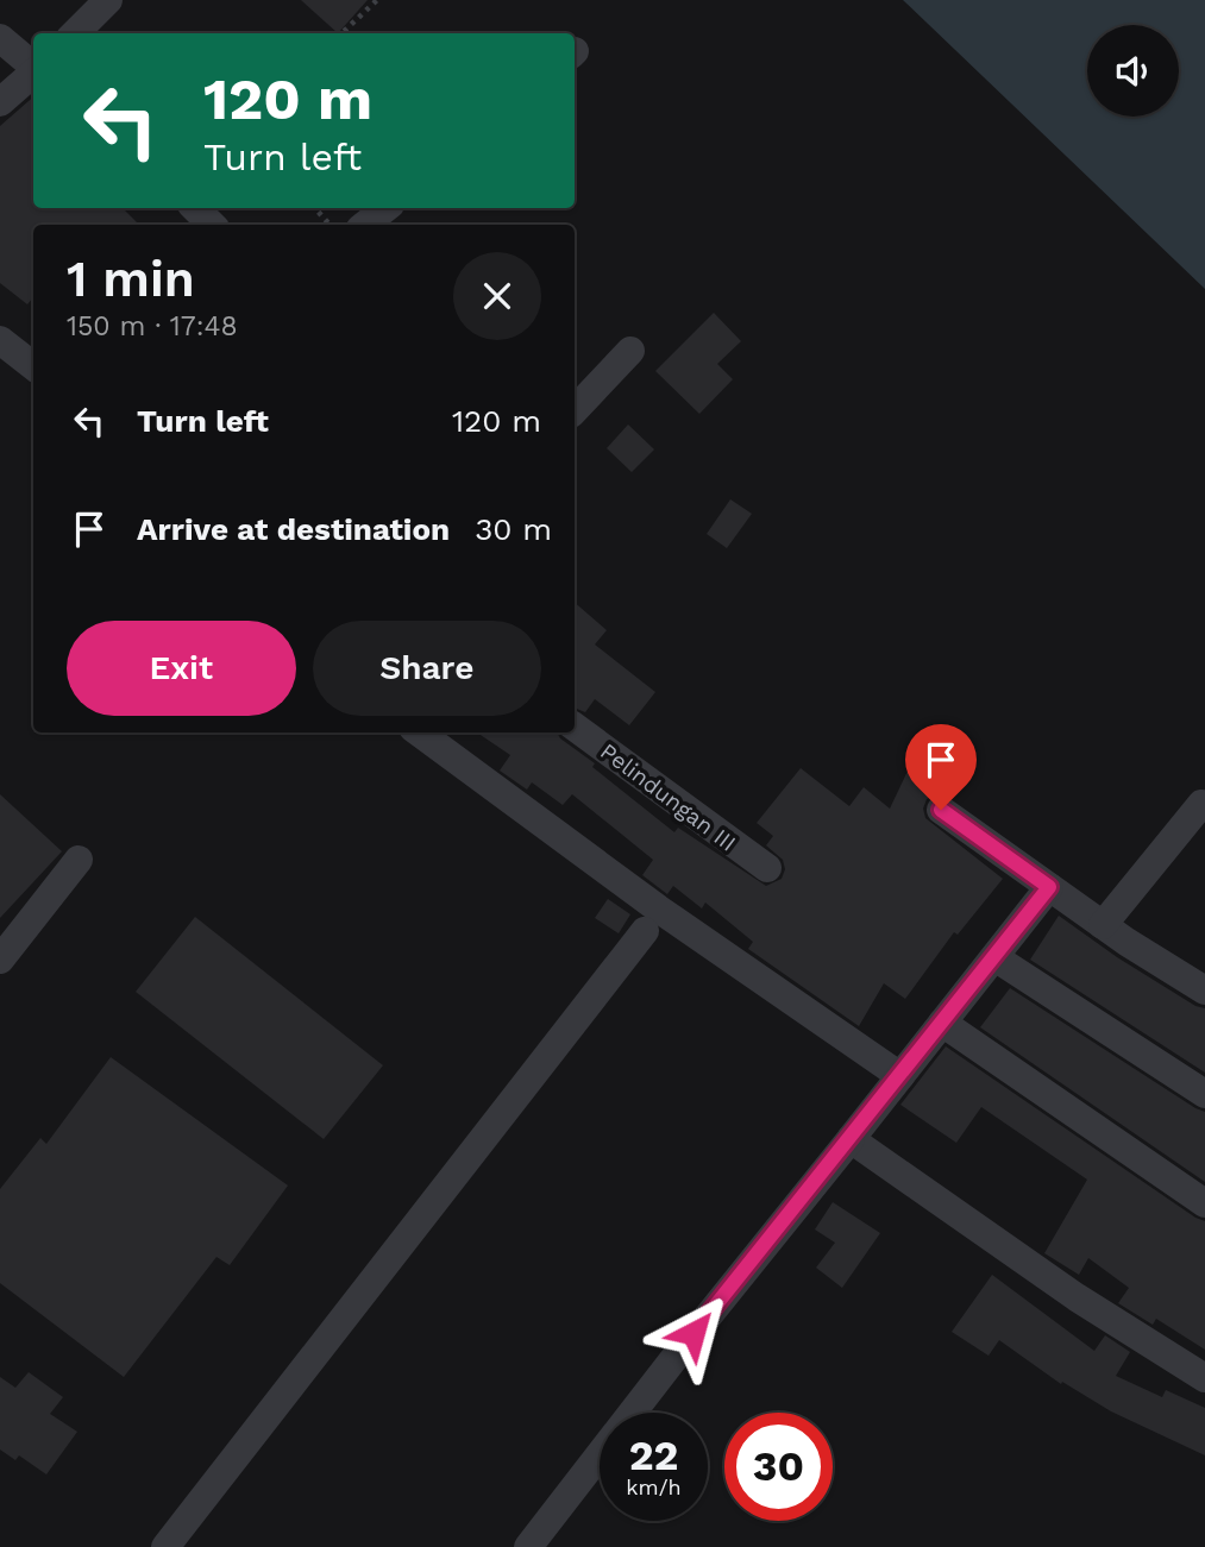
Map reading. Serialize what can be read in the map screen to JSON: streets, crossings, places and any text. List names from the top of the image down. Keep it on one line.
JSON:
{"streets":{"street":["Pelindungan III"]},"page":{"turn":["120 m","Turn left"],"heading":["1 min","150 m · 17:48"],"list":[{"name":"Turn left","value":"120 m"},{"name":"Arrive at destination","value":"30 m"}],"buttons":["Exit","Share"],"speed":"22 km/h","limit":"30"}}
